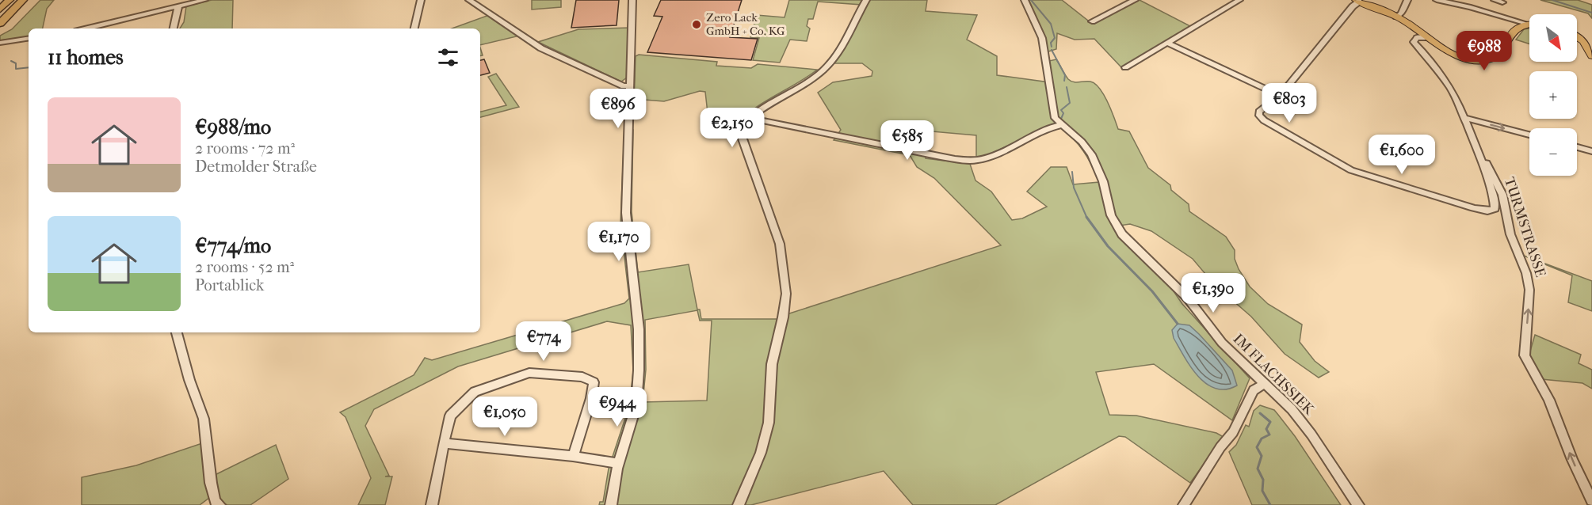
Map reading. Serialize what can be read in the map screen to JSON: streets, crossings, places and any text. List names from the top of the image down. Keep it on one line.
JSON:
{"streets":{"street":["TURMSTRASSE","IM FLACHSSIEK"]},"one_way":["TURMSTRASSE"],"places":["Zero Lack GmbH + Co. KG"],"north":"bottom right","page":{"map_buttons":["+","−"],"heading":"11 homes","price":["€988","€803","€896","€2,150","€585","€1,600","€1,170","€1,390","€774","€944","€1,050"],"list":[{"name":"€988/mo","note":"2 rooms · 72 m² · Detmolder Straße"},{"name":"€774/mo","note":"2 rooms · 52 m² · Portablick"}]}}
